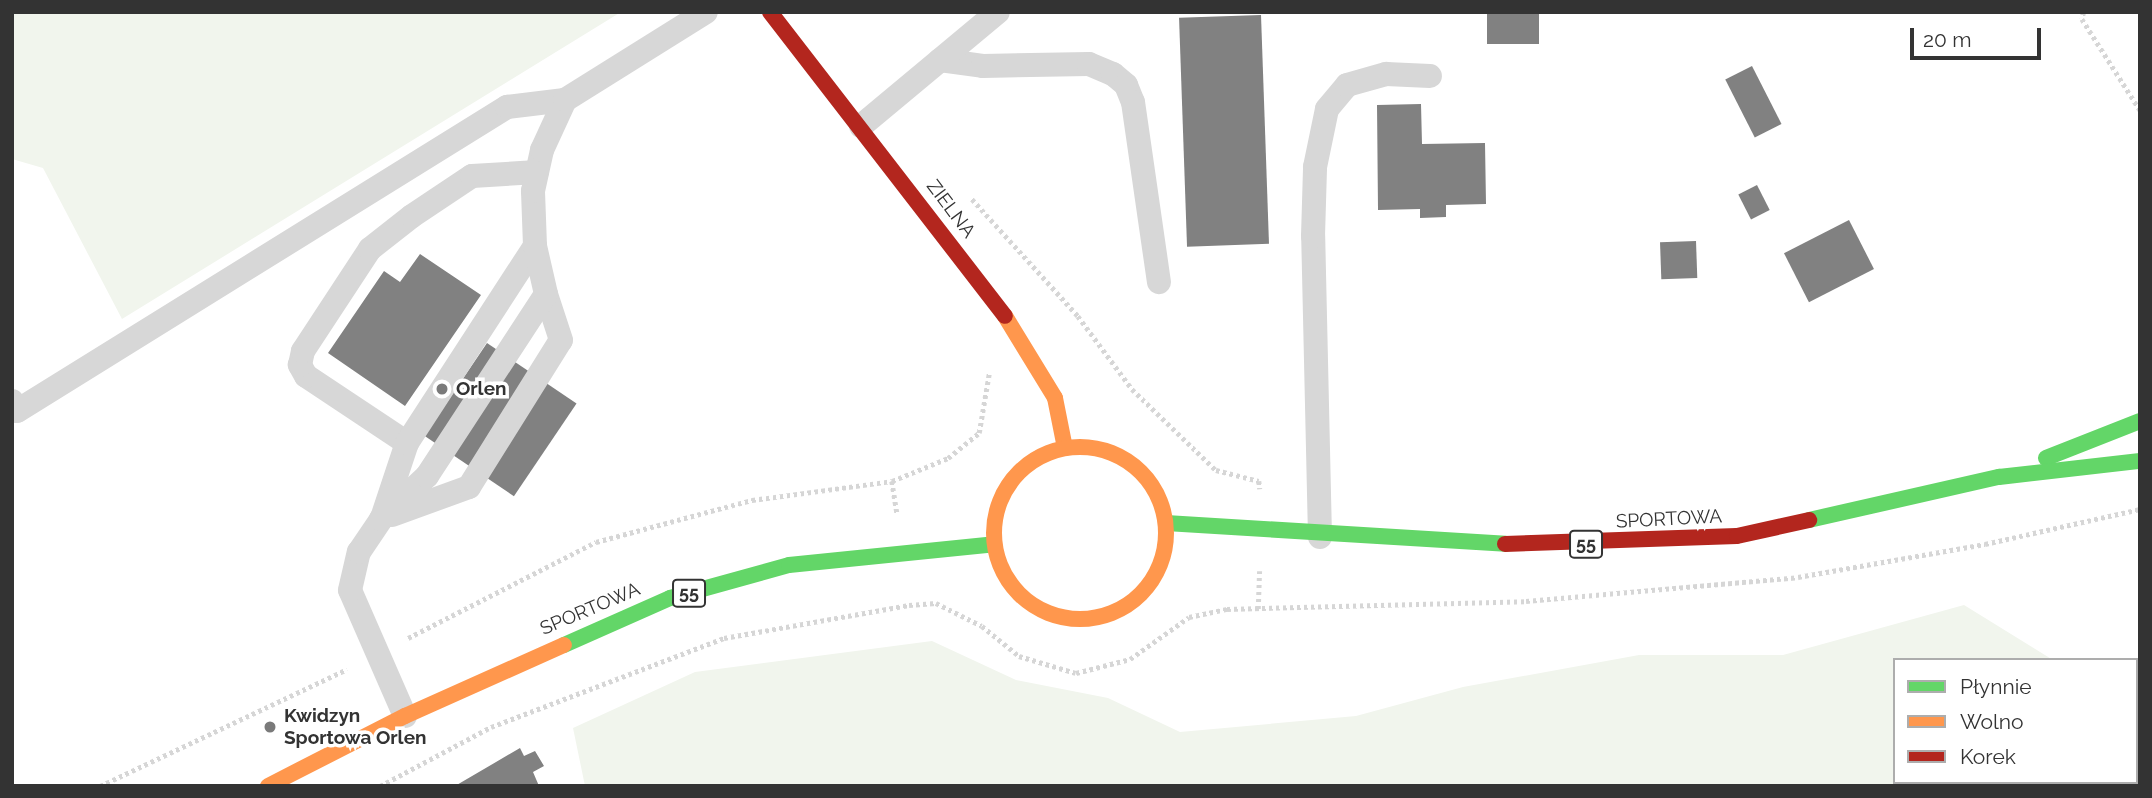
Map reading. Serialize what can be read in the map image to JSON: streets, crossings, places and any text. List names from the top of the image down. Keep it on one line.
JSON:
{"streets":{"main road":["ZIELNA","SPORTOWA","55"]},"crossings":[["ZIELNA","SPORTOWA"]],"places":["Orlen","Kwidzyn Sportowa Orlen"],"legend":["Płynnie","Wolno","Korek"],"scale_bar":"20 m"}
